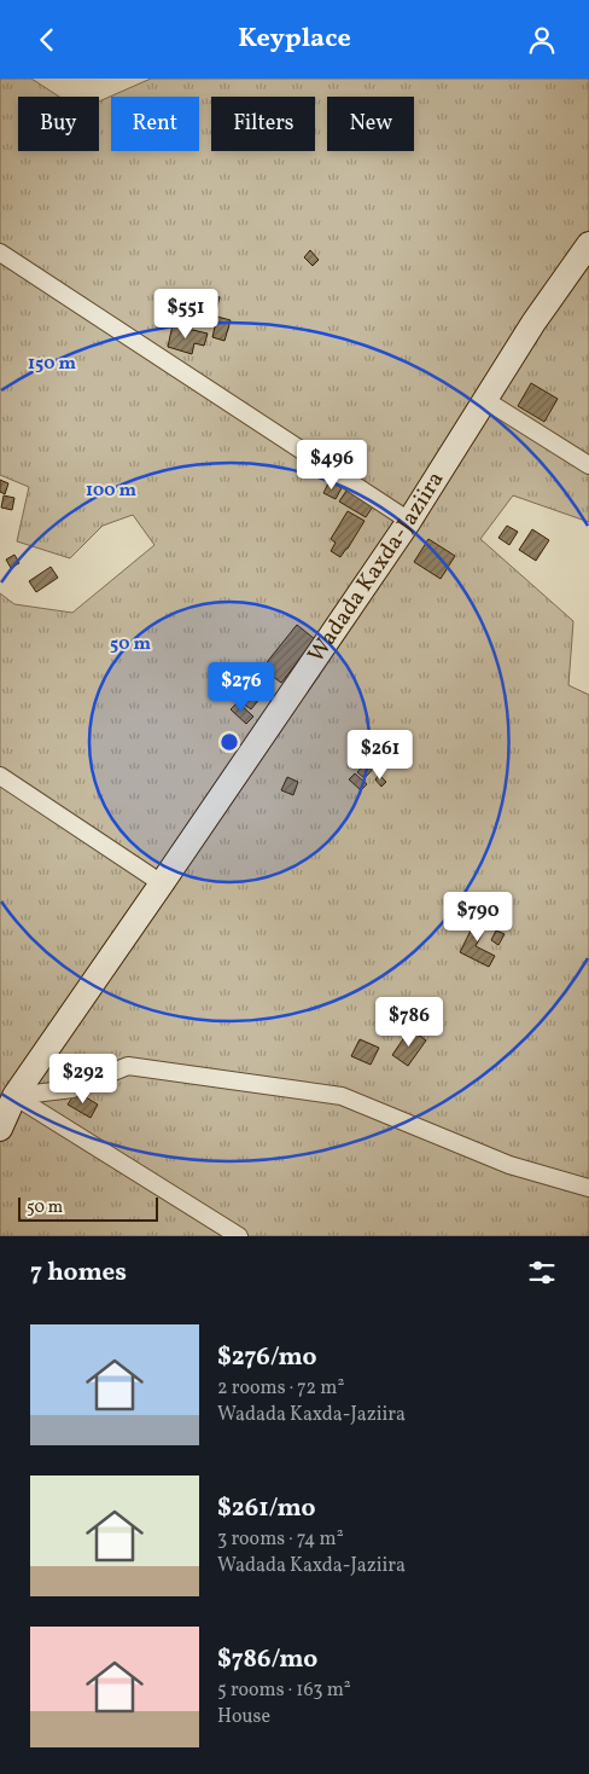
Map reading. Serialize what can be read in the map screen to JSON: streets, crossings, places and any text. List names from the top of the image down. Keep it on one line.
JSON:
{"streets":{"street":["Wadada Kaxda-Jaziira"]},"scale_bar":"50 m","page":{"header":"Keyplace","chip":["Buy","Rent","Filters","New"],"price":["$551","$496","$276","$261","$790","$786","$292"],"scale":"50 m","heading":"7 homes","list":[{"name":"$276/mo","note":"2 rooms · 72 m² · Wadada Kaxda-Jaziira"},{"name":"$261/mo","note":"3 rooms · 74 m² · Wadada Kaxda-Jaziira"},{"name":"$786/mo","note":"5 rooms · 163 m² · House"}]},"rings":["150 m","100 m","50 m"]}
